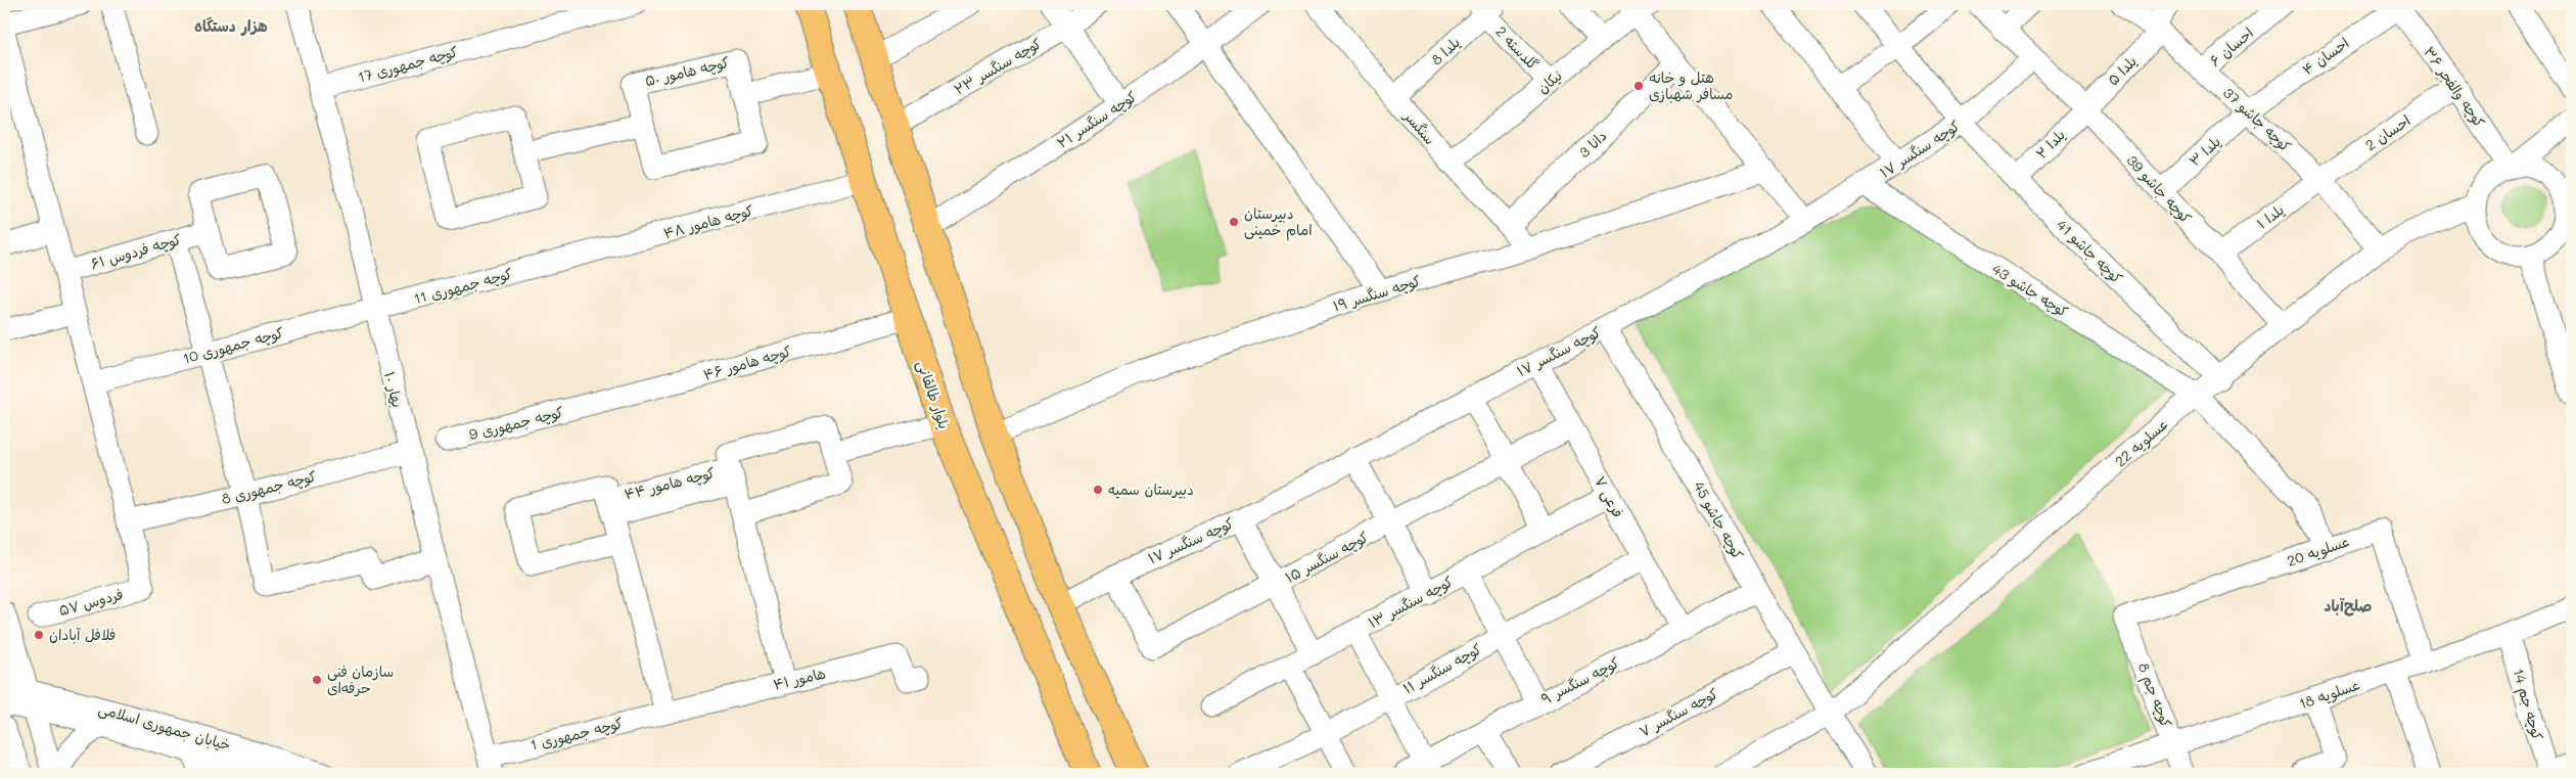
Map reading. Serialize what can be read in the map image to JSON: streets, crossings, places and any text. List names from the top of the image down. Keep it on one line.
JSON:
{"streets":{"main road":["بلوار طالقانی"],"street":["احسان ۶","گلدسته 2","یلدا 8","احسان ۴","کوچه جمهوری 17","کوچه سنگسر ۲۳","یلدا ۵","کوچه هامور ۵۰","نیکان","کوچه والفجر ۳۶","کوچه سنگسر ۲۱","کوچه جاشو 37","سنگسر","احسان 2","دانا 3","یلدا ۲","کوچه سنگسر ۱۷","یلدا ۳","کوچه جاشو 39","یلدا ۱","کوچه هامور ۴۸","کوچه فردوس ۶۱","کوچه جاشو 41","کوچه جمهوری 11","کوچه جاشو 43","کوچه سنگسر ۱۹","کوچه جمهوری 10","کوچه هامور ۴۶","بهار ۱۰","کوچه جمهوری 9","عسلویه 22","کوچه هامور ۴۴","کوچه جمهوری 8","فرعی ۷","کوچه جاشو 45","عسلویه 20","کوچه سنگسر ۱۵","فردوس ۵۷","کوچه سنگسر ۱۳","کوچه سنگسر ۱۱","هامور ۴۱","کوچه سنگسر ۹","عسلویه 18","کوچه جم 8","کوچه جم 14","کوچه سنگسر ۷","خیابان جمهوری اسلامی","کوچه جمهوری 1"]},"crossings":[["احسان ۶","کوچه جاشو 37"],["گلدسته 2","یلدا 8"],["گلدسته 2","نیکان"],["یلدا 8","سنگسر"],["احسان ۴","کوچه والفجر ۳۶"],["احسان ۴","کوچه جاشو 37"],["احسان ۴","یلدا ۳"],["کوچه جمهوری 17","بهار ۱۰"],["یلدا ۵","کوچه جاشو 37"],["یلدا ۵","یلدا ۲"],["یلدا ۵","کوچه جاشو 39"],["نیکان","سنگسر"],["کوچه والفجر ۳۶","احسان 2"],["کوچه والفجر ۳۶","عسلویه 22"],["کوچه جاشو 37","احسان 2"],["کوچه جاشو 37","یلدا ۳"],["کوچه جاشو 37","یلدا ۱"],["کوچه جاشو 37","عسلویه 22"],["سنگسر","دانا 3"],["سنگسر","کوچه سنگسر ۱۹"],["احسان 2","یلدا ۱"],["یلدا ۲","کوچه جاشو 39"],["یلدا ۲","کوچه جاشو 41"],["کوچه سنگسر ۱۷","کوچه جاشو 39"],["کوچه سنگسر ۱۷","کوچه جاشو 41"],["کوچه سنگسر ۱۷","کوچه جاشو 43"],["کوچه سنگسر ۱۷","فرعی ۷"],["کوچه سنگسر ۱۷","کوچه جاشو 45"],["کوچه سنگسر ۱۷","کوچه سنگسر ۱۵"],["یلدا ۳","کوچه جاشو 39"],["کوچه جاشو 39","یلدا ۱"],["کوچه جاشو 39","عسلویه 22"],["کوچه هامور ۴۸","کوچه جمهوری 11"],["کوچه هامور ۴۸","بلوار طالقانی"],["کوچه جاشو 41","عسلویه 22"],["کوچه جمهوری 11","کوچه جمهوری 10"],["کوچه جمهوری 11","بهار ۱۰"],["کوچه جاشو 43","عسلویه 22"],["کوچه جاشو 43","عسلویه 20"],["کوچه جمهوری 10","بهار ۱۰"],["کوچه هامور ۴۶","بلوار طالقانی"],["کوچه هامور ۴۶","کوچه جمهوری 9"],["بهار ۱۰","کوچه جمهوری 8"],["بهار ۱۰","کوچه جمهوری 1"],["عسلویه 22","کوچه جاشو 45"],["کوچه جمهوری 8","فردوس ۵۷"],["فرعی ۷","کوچه سنگسر ۱۵"],["فرعی ۷","کوچه سنگسر ۱۳"],["فرعی ۷","کوچه سنگسر ۱۱"],["فرعی ۷","کوچه سنگسر ۹"],["کوچه جاشو 45","کوچه سنگسر ۹"],["کوچه جاشو 45","کوچه سنگسر ۷"],["عسلویه 20","عسلویه 18"],["عسلویه 20","کوچه جم 8"],["هامور ۴۱","کوچه جمهوری 1"],["عسلویه 18","کوچه جم 8"],["عسلویه 18","کوچه جم 14"]],"districts":["هزار دستگاه","صلح‌آباد"],"places":["هتل و خانه مسافر شهبازی","دبیرستان امام خمینی","دبیرستان سمیه","فلافل آبادان","سازمان فنی حرفه‌ای"]}
